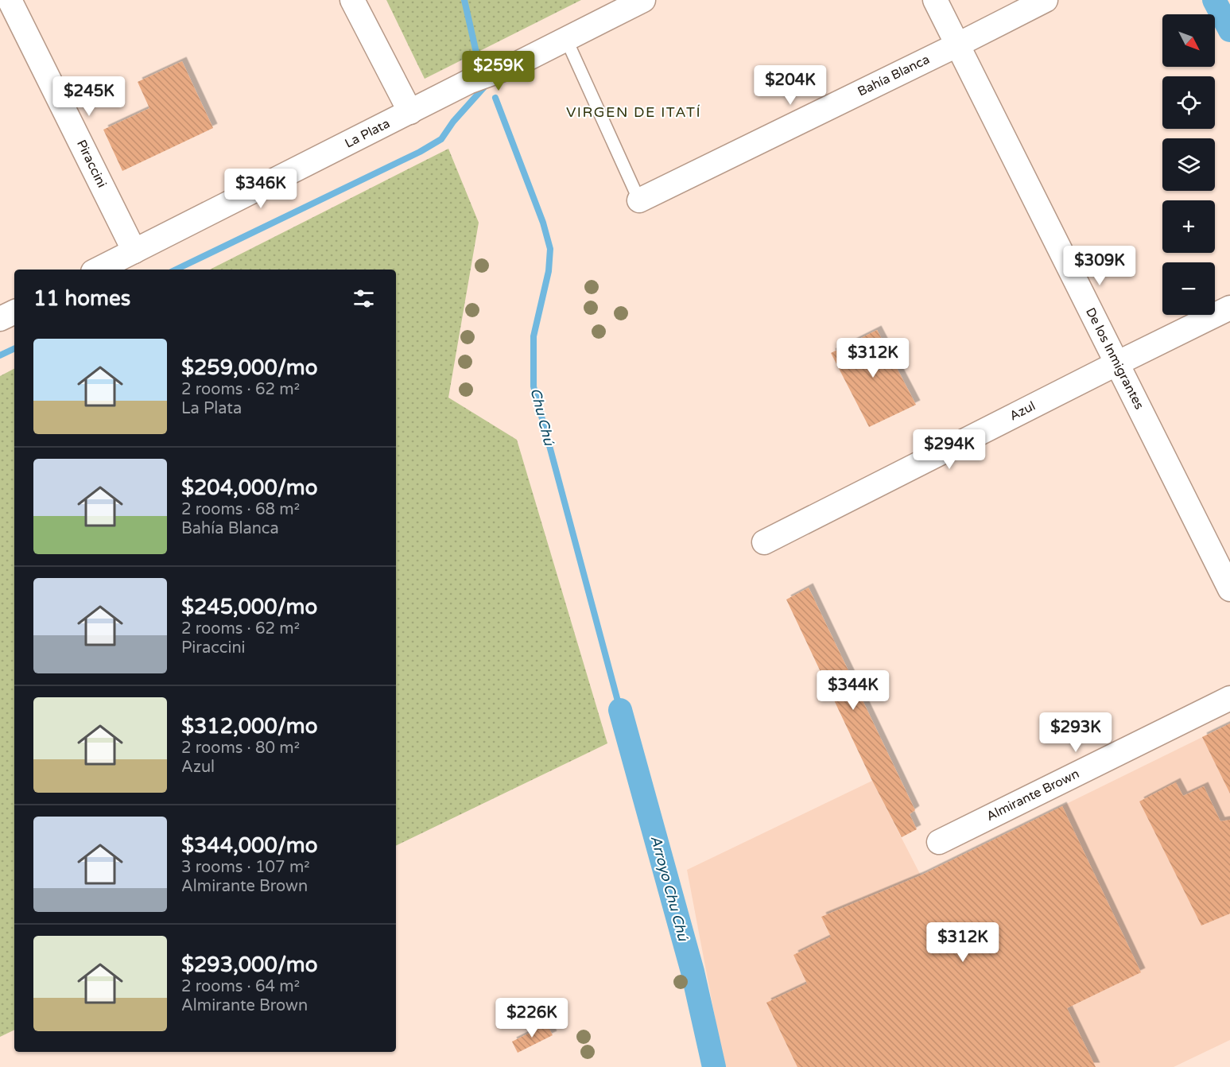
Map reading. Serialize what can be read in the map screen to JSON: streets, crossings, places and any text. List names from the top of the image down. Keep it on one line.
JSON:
{"streets":{"street":["Bahía Blanca","La Plata","Piraccini","De los Inmigrantes","Azul","Almirante Brown"]},"crossings":[["Bahía Blanca","De los Inmigrantes"],["La Plata","Piraccini"],["De los Inmigrantes","Azul"]],"districts":["VIRGEN DE ITATÍ"],"water":["Chu Chú","Arroyo Chu Chú"],"north":"bottom right","page":{"map_buttons":["+","−"],"price":["$259K","$204K","$245K","$346K","$309K","$312K","$294K","$344K","$293K","$312K","$226K"],"heading":"11 homes","list":[{"name":"$259,000/mo","note":"2 rooms · 62 m² · La Plata"},{"name":"$204,000/mo","note":"2 rooms · 68 m² · Bahía Blanca"},{"name":"$245,000/mo","note":"2 rooms · 62 m² · Piraccini"},{"name":"$312,000/mo","note":"2 rooms · 80 m² · Azul"},{"name":"$344,000/mo","note":"3 rooms · 107 m² · Almirante Brown"},{"name":"$293,000/mo","note":"2 rooms · 64 m² · Almirante Brown"}]}}
